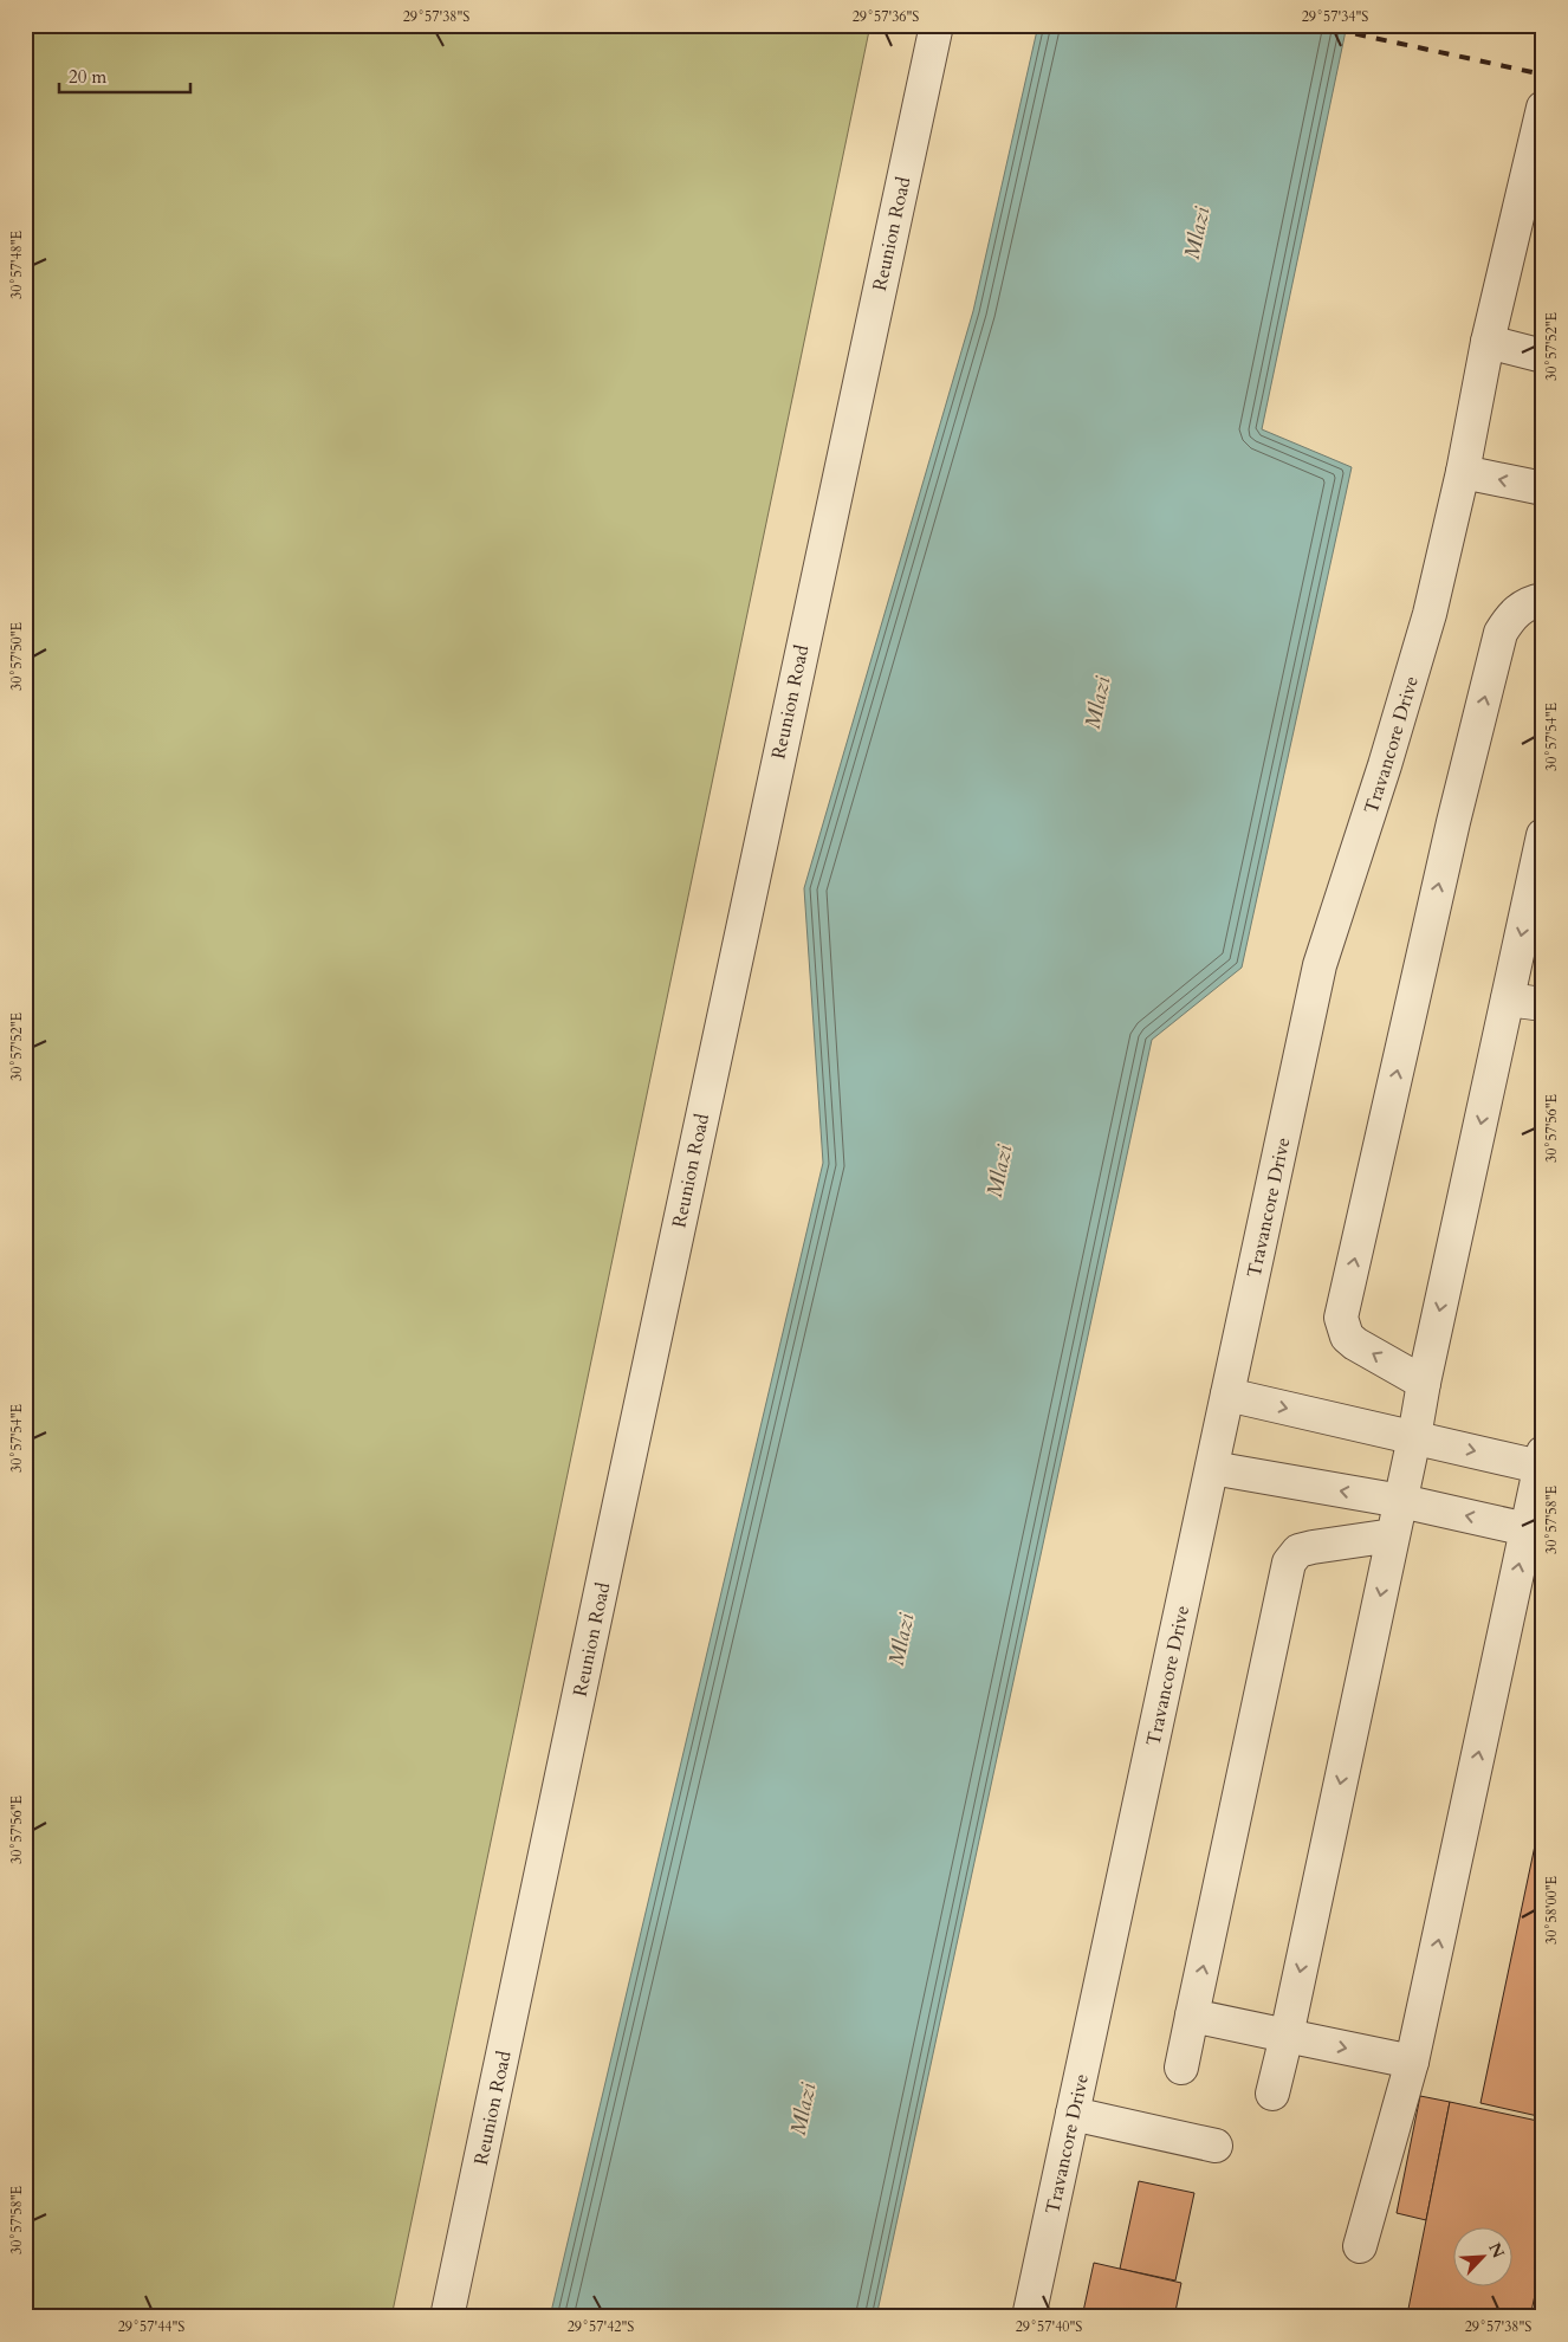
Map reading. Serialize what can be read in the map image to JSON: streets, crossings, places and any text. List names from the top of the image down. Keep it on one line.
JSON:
{"streets":{"street":["Reunion Road","Travancore Drive"]},"water":["Mlazi"],"scale_bar":"20 m","north":"top right","coordinates":["29°57'38\"S","29°57'36\"S","29°57'34\"S","30°57'48\"E","30°57'52\"E","30°57'50\"E","30°57'54\"E","30°57'56\"E","30°57'58\"E","30°58'00\"E","29°57'44\"S","29°57'42\"S","29°57'40\"S"]}
